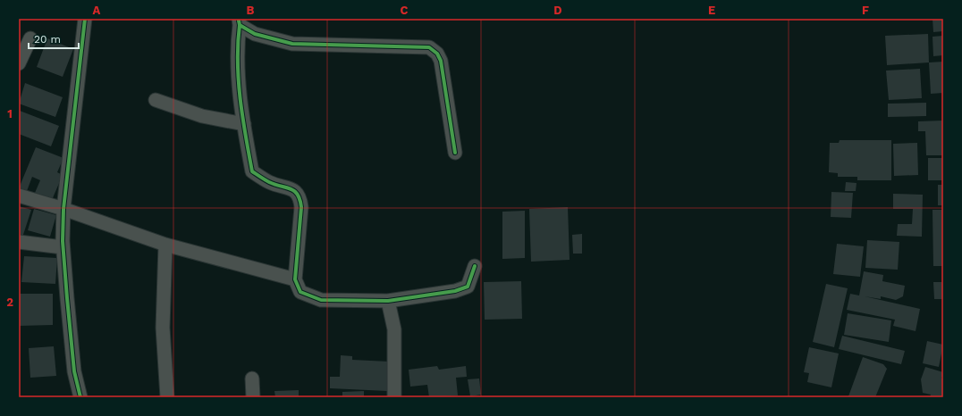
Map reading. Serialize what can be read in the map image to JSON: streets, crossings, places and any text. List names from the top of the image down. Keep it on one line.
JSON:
{"scale_bar":"20 m","grid":{"columns":["A","B","C","D","E","F"],"rows":["1","2"]}}
